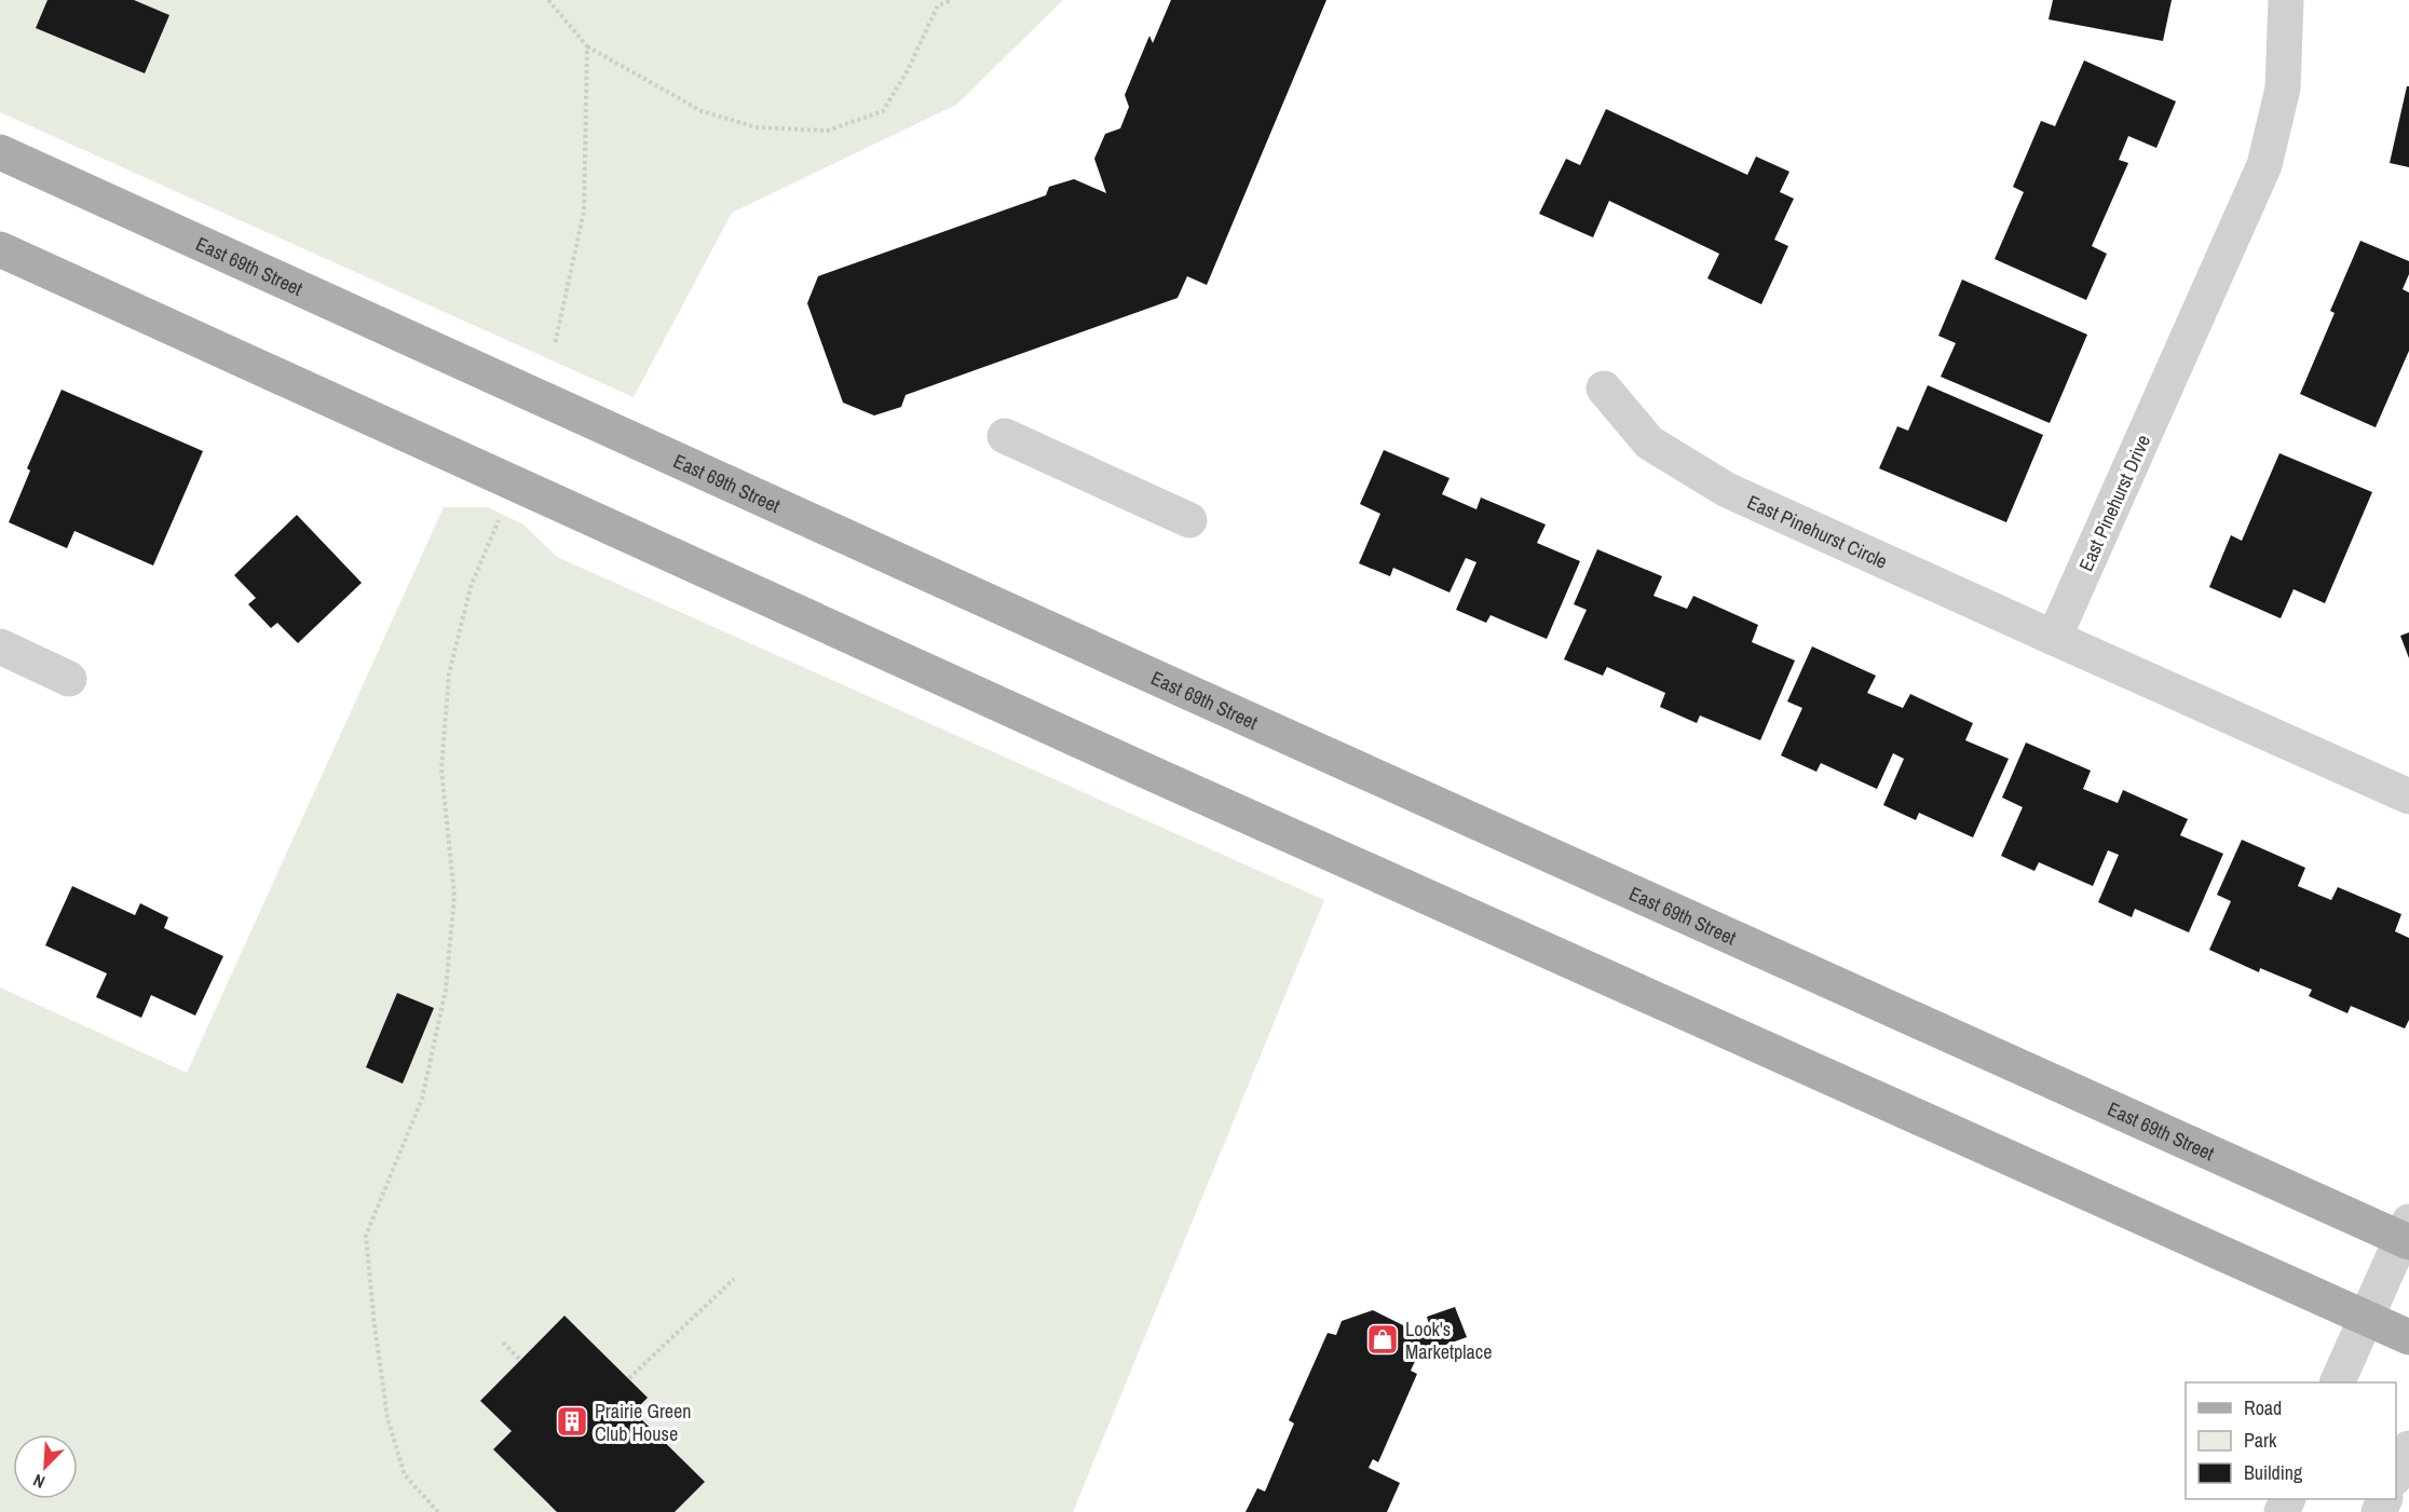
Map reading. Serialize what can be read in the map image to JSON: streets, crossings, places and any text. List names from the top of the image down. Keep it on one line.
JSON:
{"streets":{"main road":["East 69th Street"],"street":["East Pinehurst Drive","East Pinehurst Circle"]},"crossings":[["East Pinehurst Drive","East Pinehurst Circle"]],"places":{"shop":["Look's Marketplace"],"building":["Prairie Green Club House"]},"legend":["Road","Park","Building"],"north":"bottom left"}
